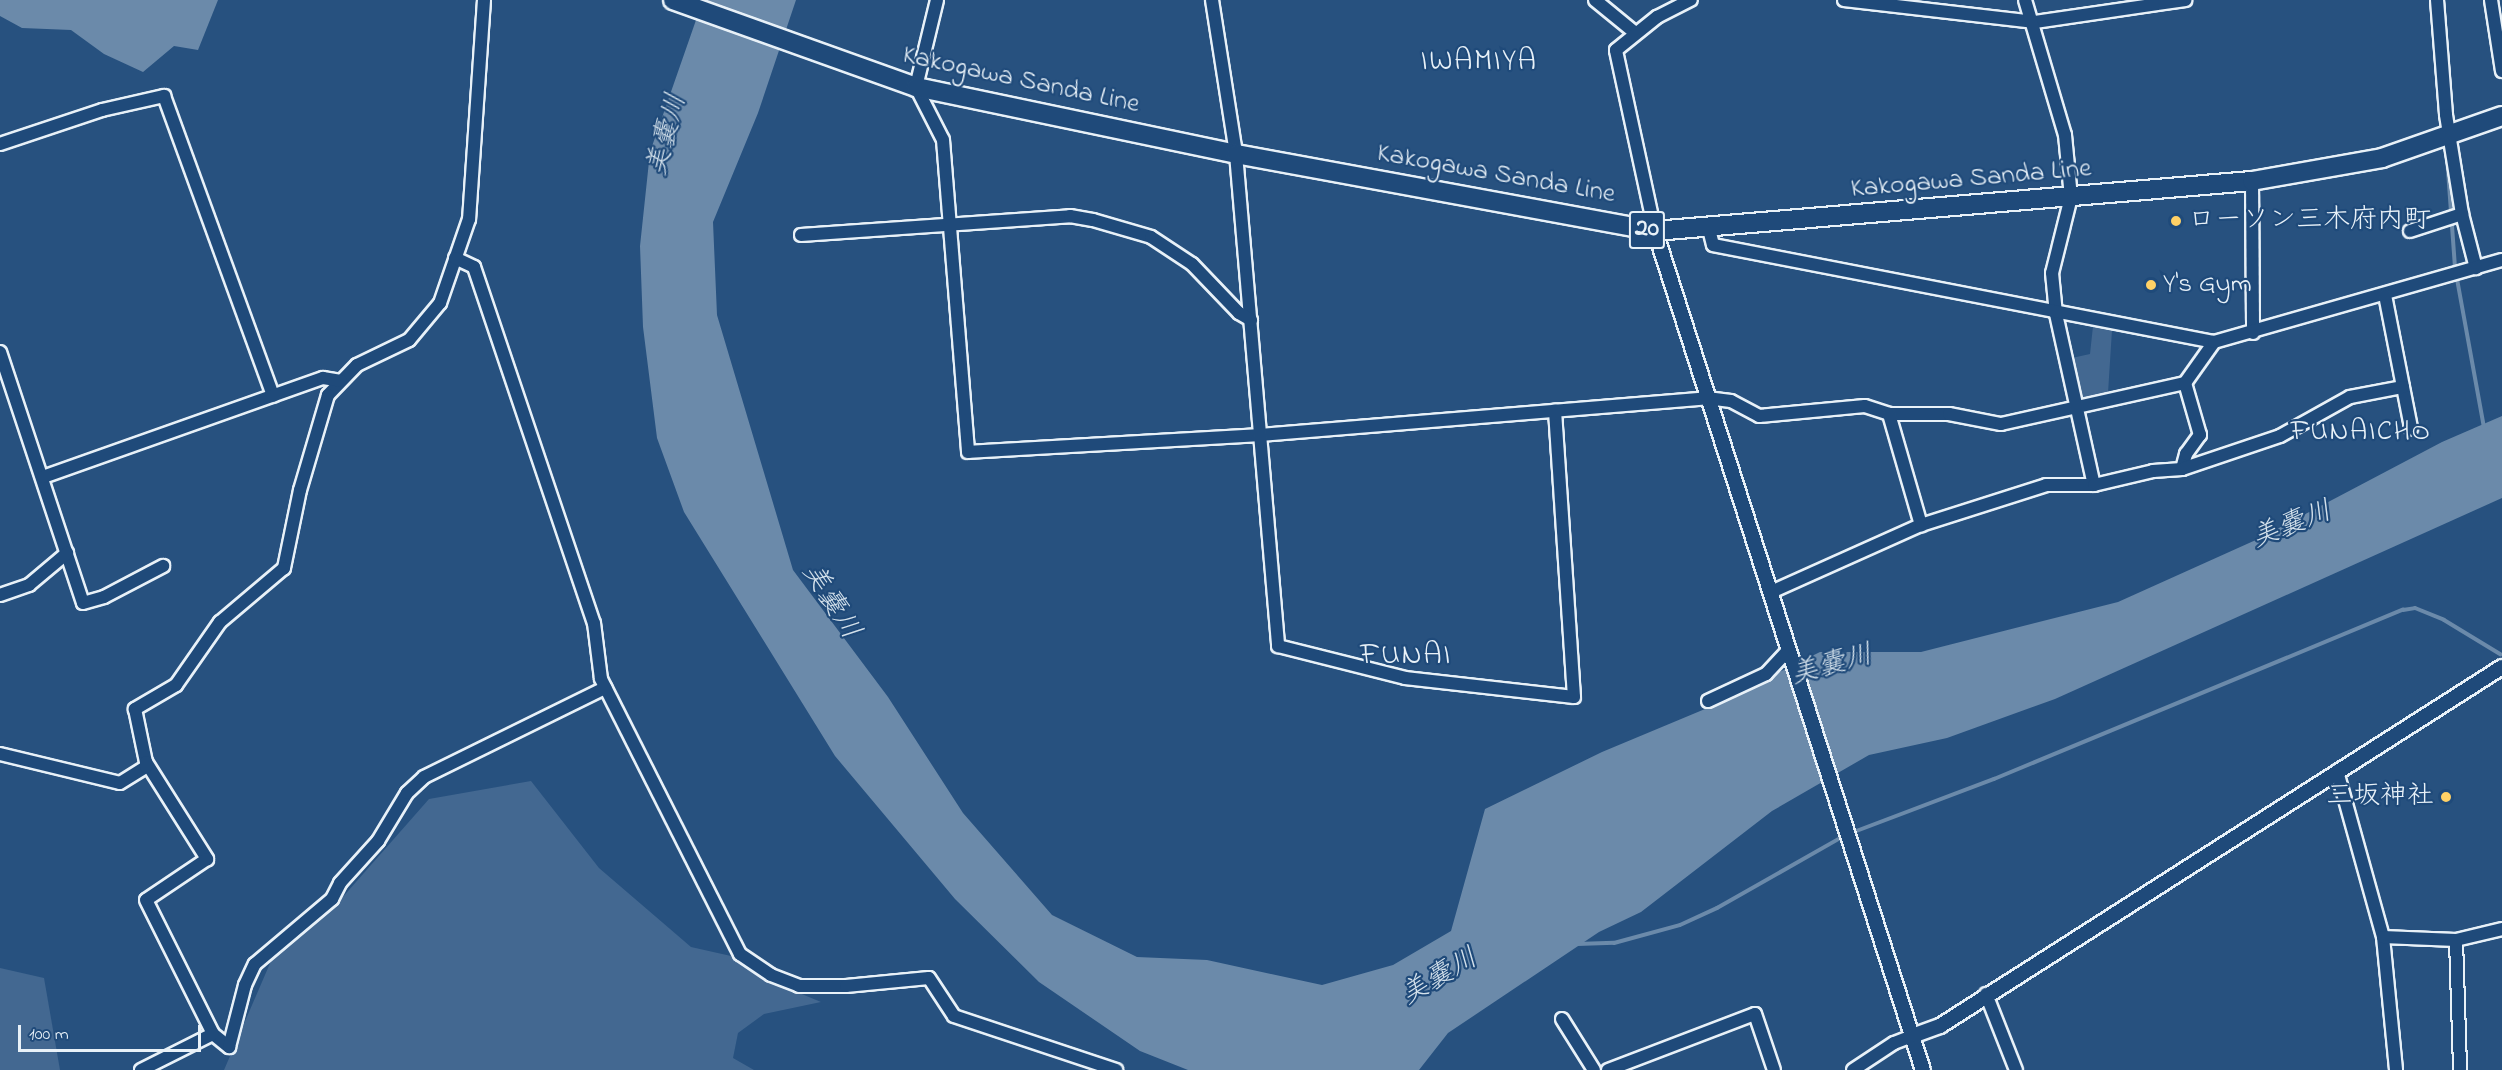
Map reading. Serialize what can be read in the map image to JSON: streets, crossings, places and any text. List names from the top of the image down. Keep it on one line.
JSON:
{"streets":{"main road":["Kakogawa Sanda Line","20"]},"districts":["IWAMIYA","FUNAICHO","FUNAI"],"water":["美嚢川"],"places":["ローソン三木府内町","Y's Gym","三坂神社"],"scale_bar":"100 m"}
